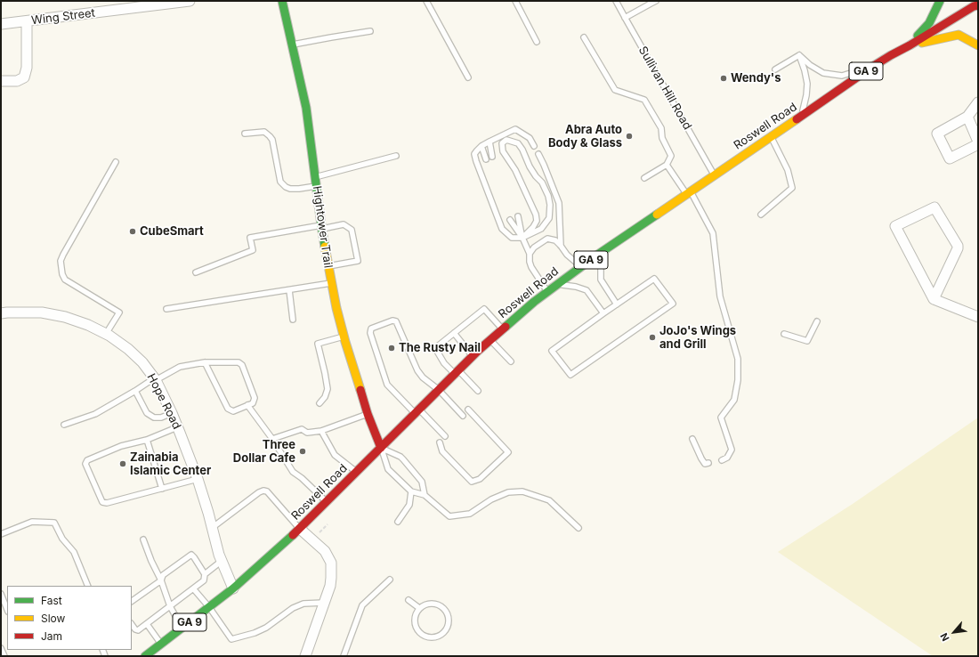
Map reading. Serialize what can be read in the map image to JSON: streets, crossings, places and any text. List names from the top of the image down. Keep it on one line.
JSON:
{"streets":{"main road":["GA 9","Roswell Road","Hightower Trail"],"street":["Wing Street","Hope Road"],"lane":["Sullivan Hill Road"]},"crossings":[["Sullivan Hill Road","Roswell Road"],["Roswell Road","Hightower Trail"],["Roswell Road","Hope Road"]],"places":["Wendy's","Abra Auto Body & Glass","CubeSmart","JoJo's Wings and Grill","The Rusty Nail","Three Dollar Cafe","Zainabia Islamic Center"],"legend":["Fast","Slow","Jam"],"north":"bottom left"}
